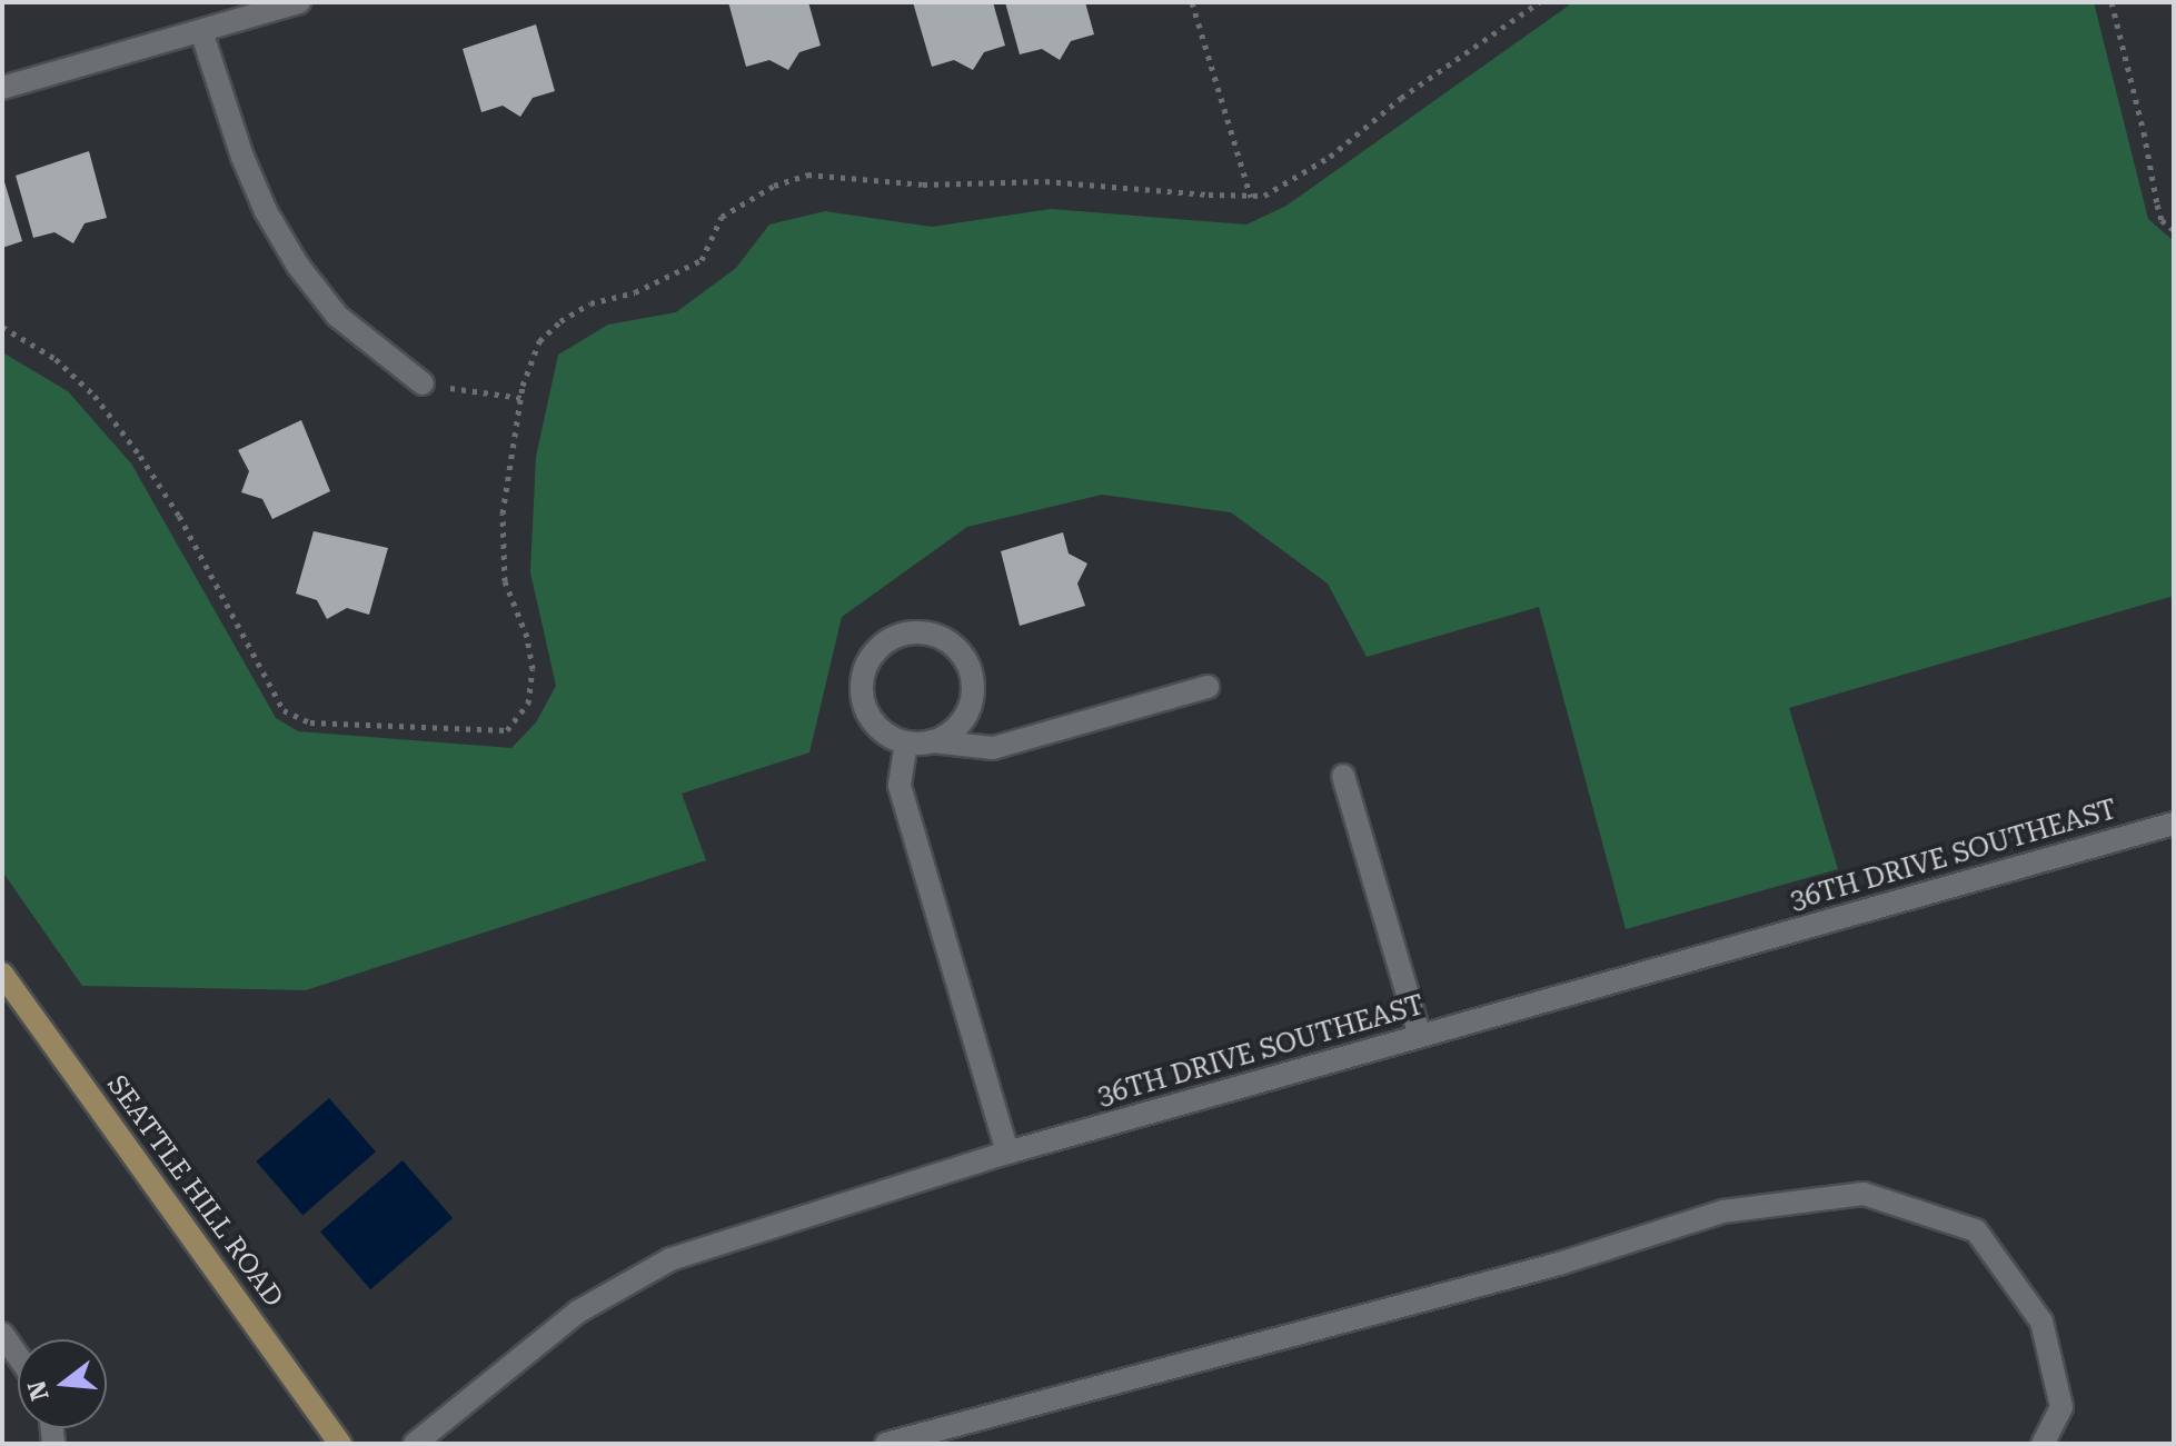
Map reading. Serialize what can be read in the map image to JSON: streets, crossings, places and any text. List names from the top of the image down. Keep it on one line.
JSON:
{"streets":{"main road":["SEATTLE HILL ROAD"],"street":["36TH DRIVE SOUTHEAST"]},"north":"left"}
